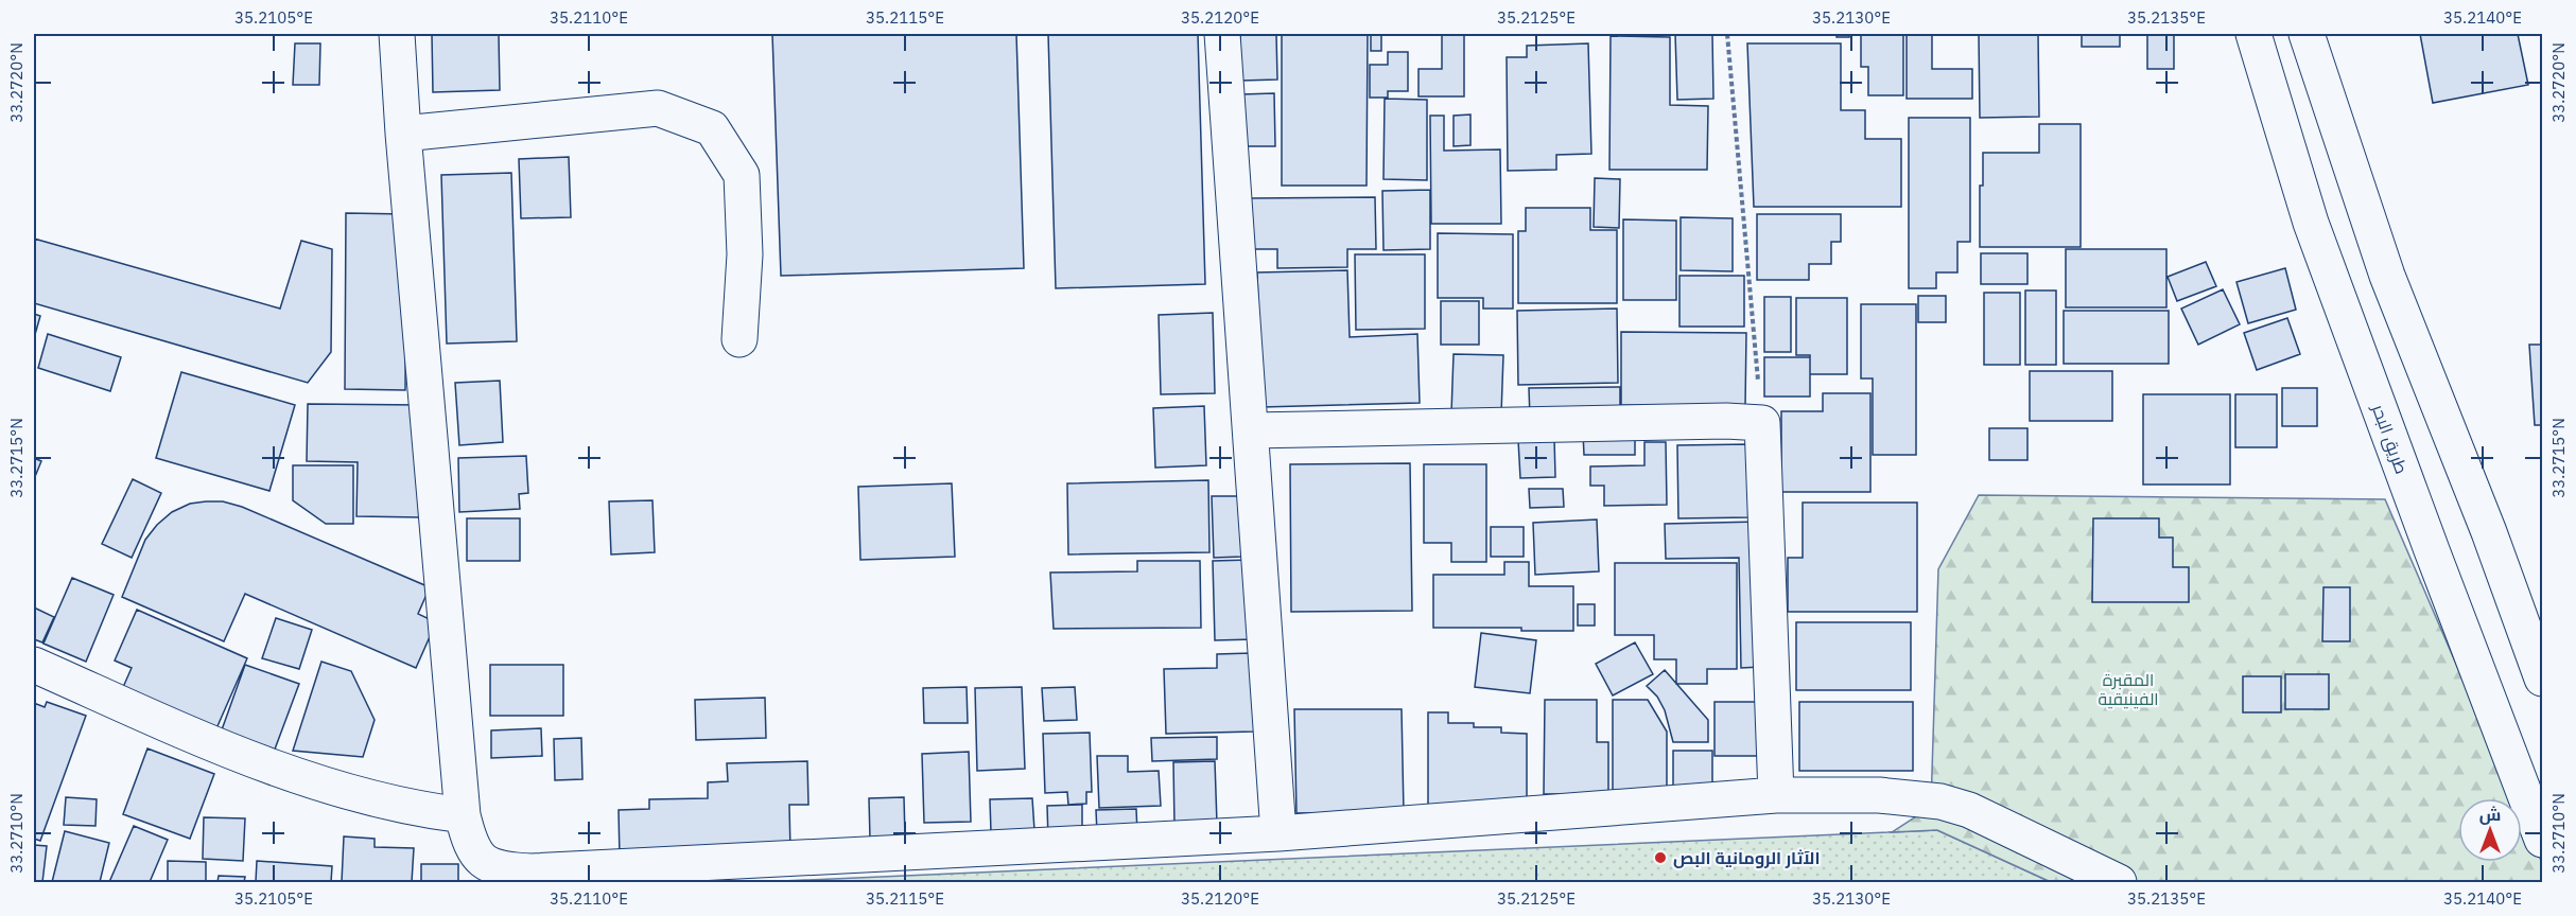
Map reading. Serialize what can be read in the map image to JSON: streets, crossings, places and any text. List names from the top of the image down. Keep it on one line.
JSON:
{"streets":{"main road":["طريق البحر"]},"parks":["المقبرة الفينيقية"],"places":["الآثار الرومانية البص"],"north":"top","coordinates":["35.2105°E","35.2110°E","35.2115°E","35.2120°E","35.2125°E","35.2130°E","35.2135°E","35.2140°E","33.2720°N","33.2715°N","33.2710°N"]}
